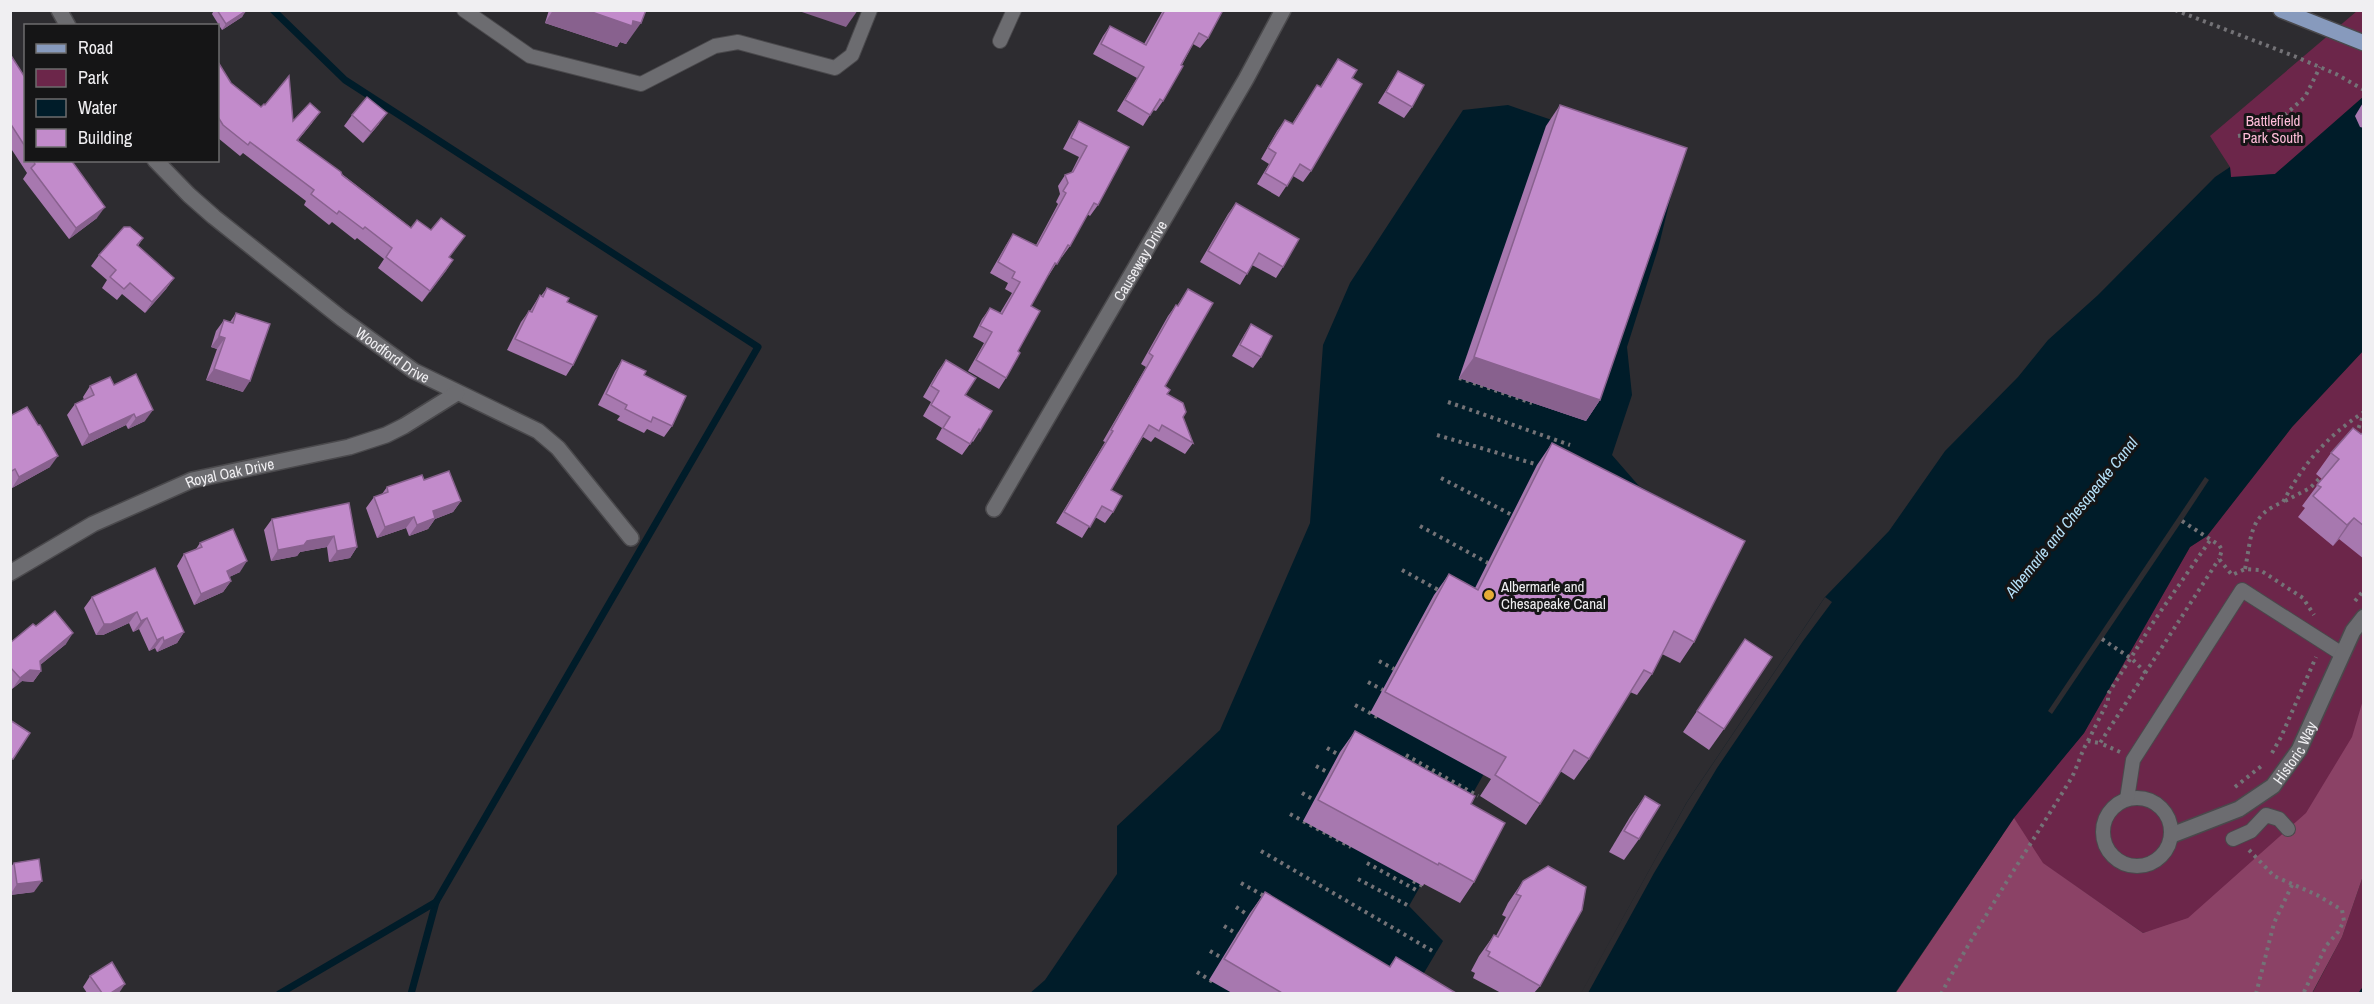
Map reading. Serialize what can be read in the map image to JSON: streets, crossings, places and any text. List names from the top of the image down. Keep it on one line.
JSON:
{"streets":{"street":["Causeway Drive","Woodford Drive","Royal Oak Drive","Historic Way"]},"crossings":[["Woodford Drive","Royal Oak Drive"]],"water":["Albemarle and Chesapeake Canal"],"parks":["Battlefield Park South"],"places":["Albermarle and Chesapeake Canal"],"legend":["Road","Park","Water","Building"]}
